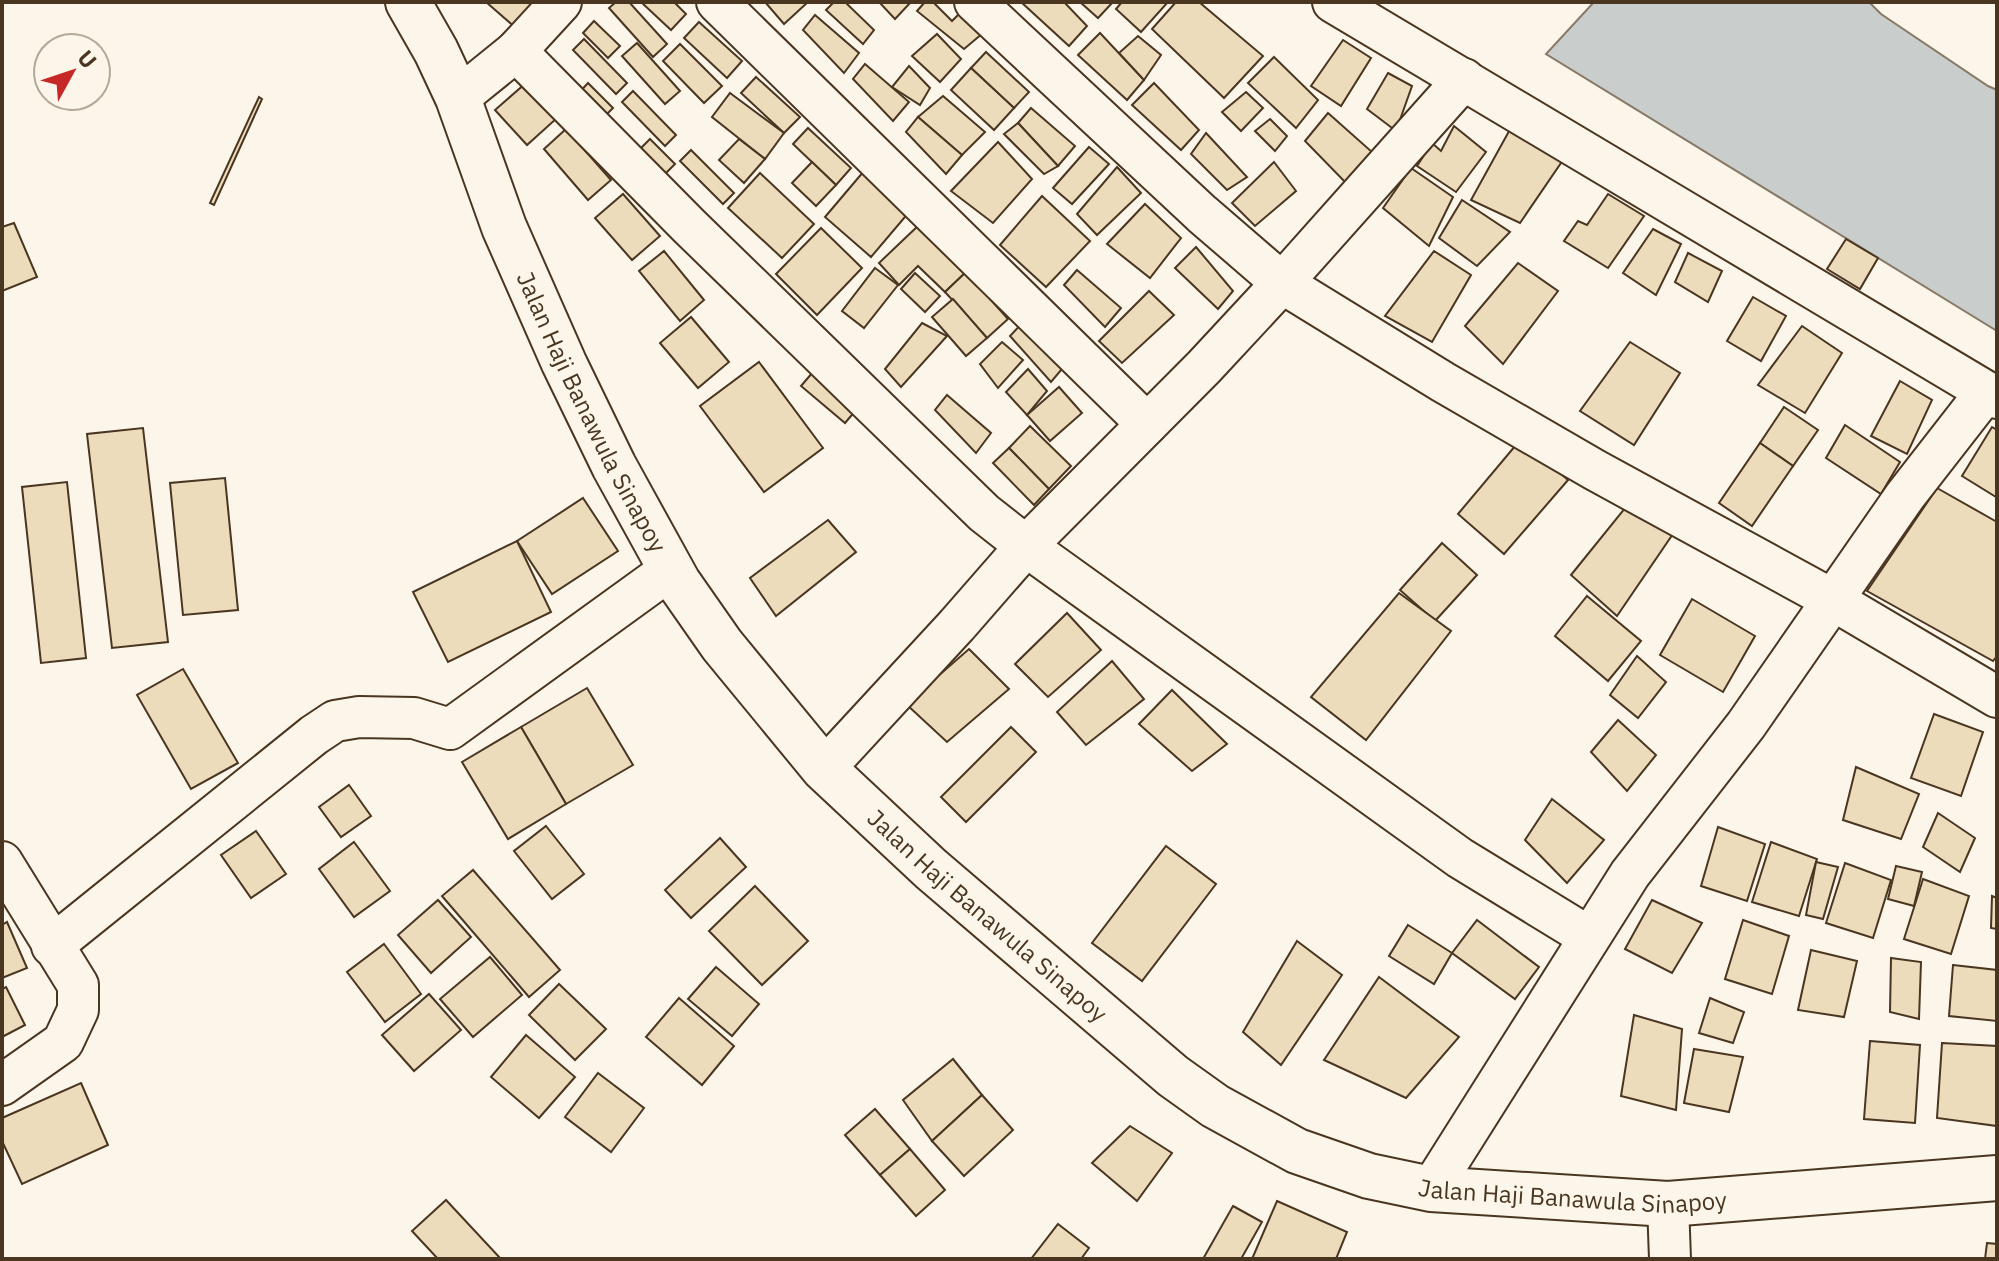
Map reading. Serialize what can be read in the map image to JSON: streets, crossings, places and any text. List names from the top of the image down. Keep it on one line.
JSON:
{"streets":{"highway":["Jalan Haji Banawula Sinapoy"]},"north":"top right"}
